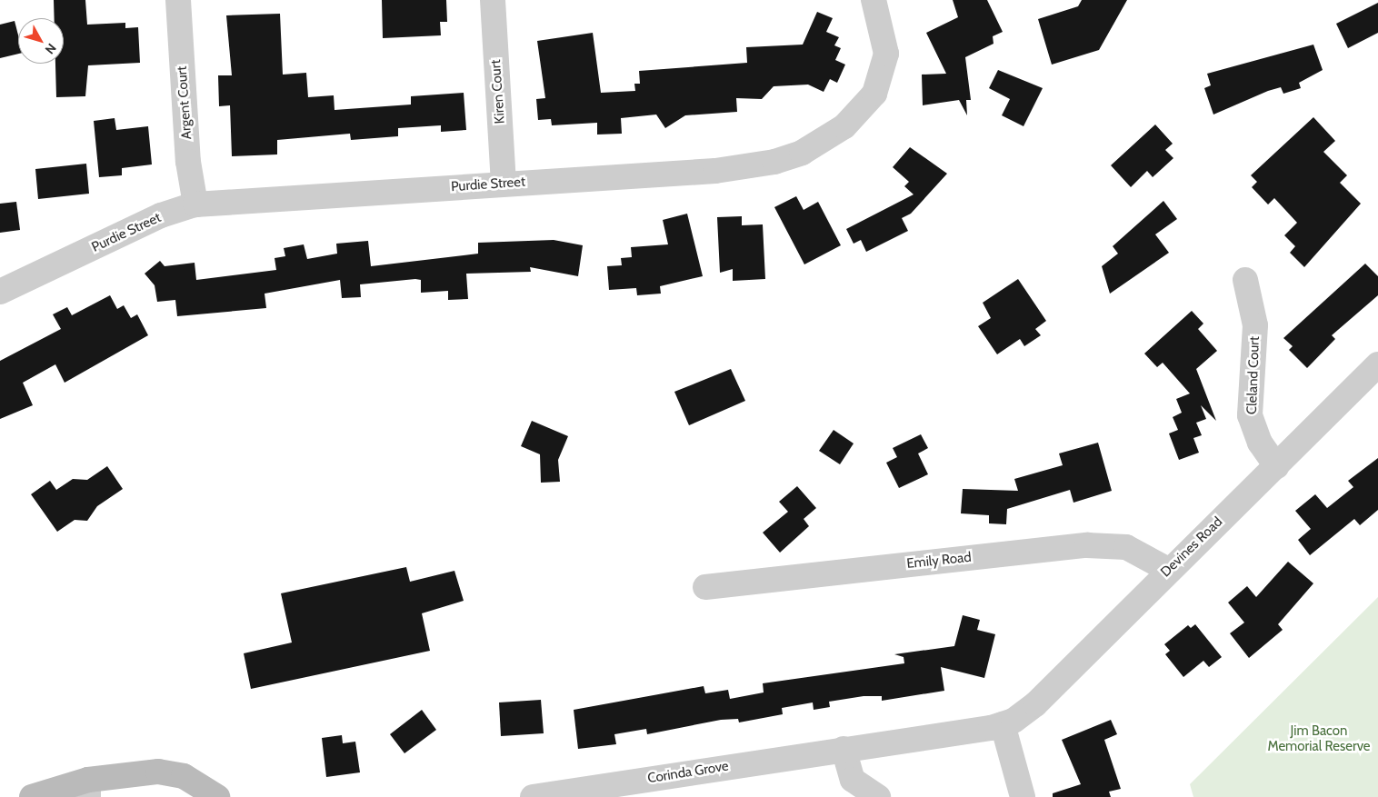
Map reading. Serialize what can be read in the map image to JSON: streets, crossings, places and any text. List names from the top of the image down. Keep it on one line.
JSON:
{"streets":{"street":["Kiren Court","Argent Court","Purdie Street","Cleland Court","Devines Road","Emily Road","Corinda Grove"]},"crossings":[["Kiren Court","Purdie Street"],["Argent Court","Purdie Street"],["Cleland Court","Devines Road"],["Devines Road","Emily Road"],["Devines Road","Corinda Grove"]],"parks":["Jim Bacon Memorial Reserve"],"north":"bottom right"}
